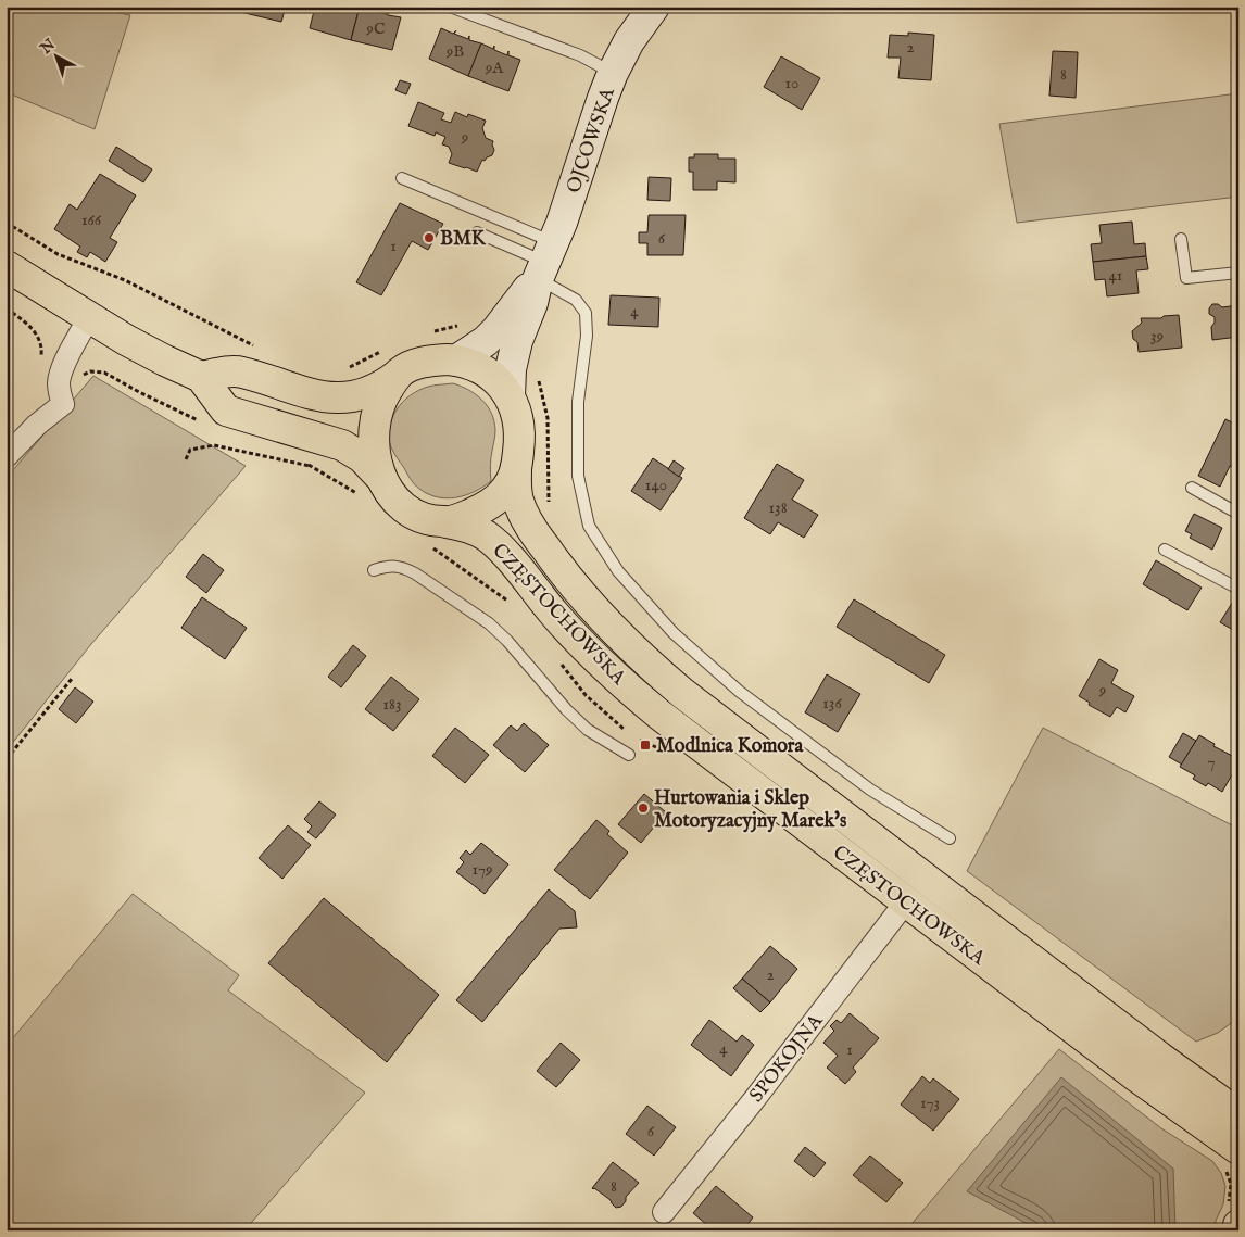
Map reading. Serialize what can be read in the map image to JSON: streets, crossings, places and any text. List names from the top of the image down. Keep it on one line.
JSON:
{"streets":{"main road":["CZĘSTOCHOWSKA"],"street":["OJCOWSKA","SPOKOJNA"]},"crossings":[["OJCOWSKA","CZĘSTOCHOWSKA"],["CZĘSTOCHOWSKA","SPOKOJNA"]],"places":{"other":["BMK","Hurtowania i Sklep Motoryzacyjny Marek's"],"transit":["Modlnica Komora"]},"house_numbers":["9C","2","9B","9A","8","10","9","166","6","1","41","4","39","140","138","9","136","183","7","179","2","4","1","173","6","8"],"north":"top left"}
